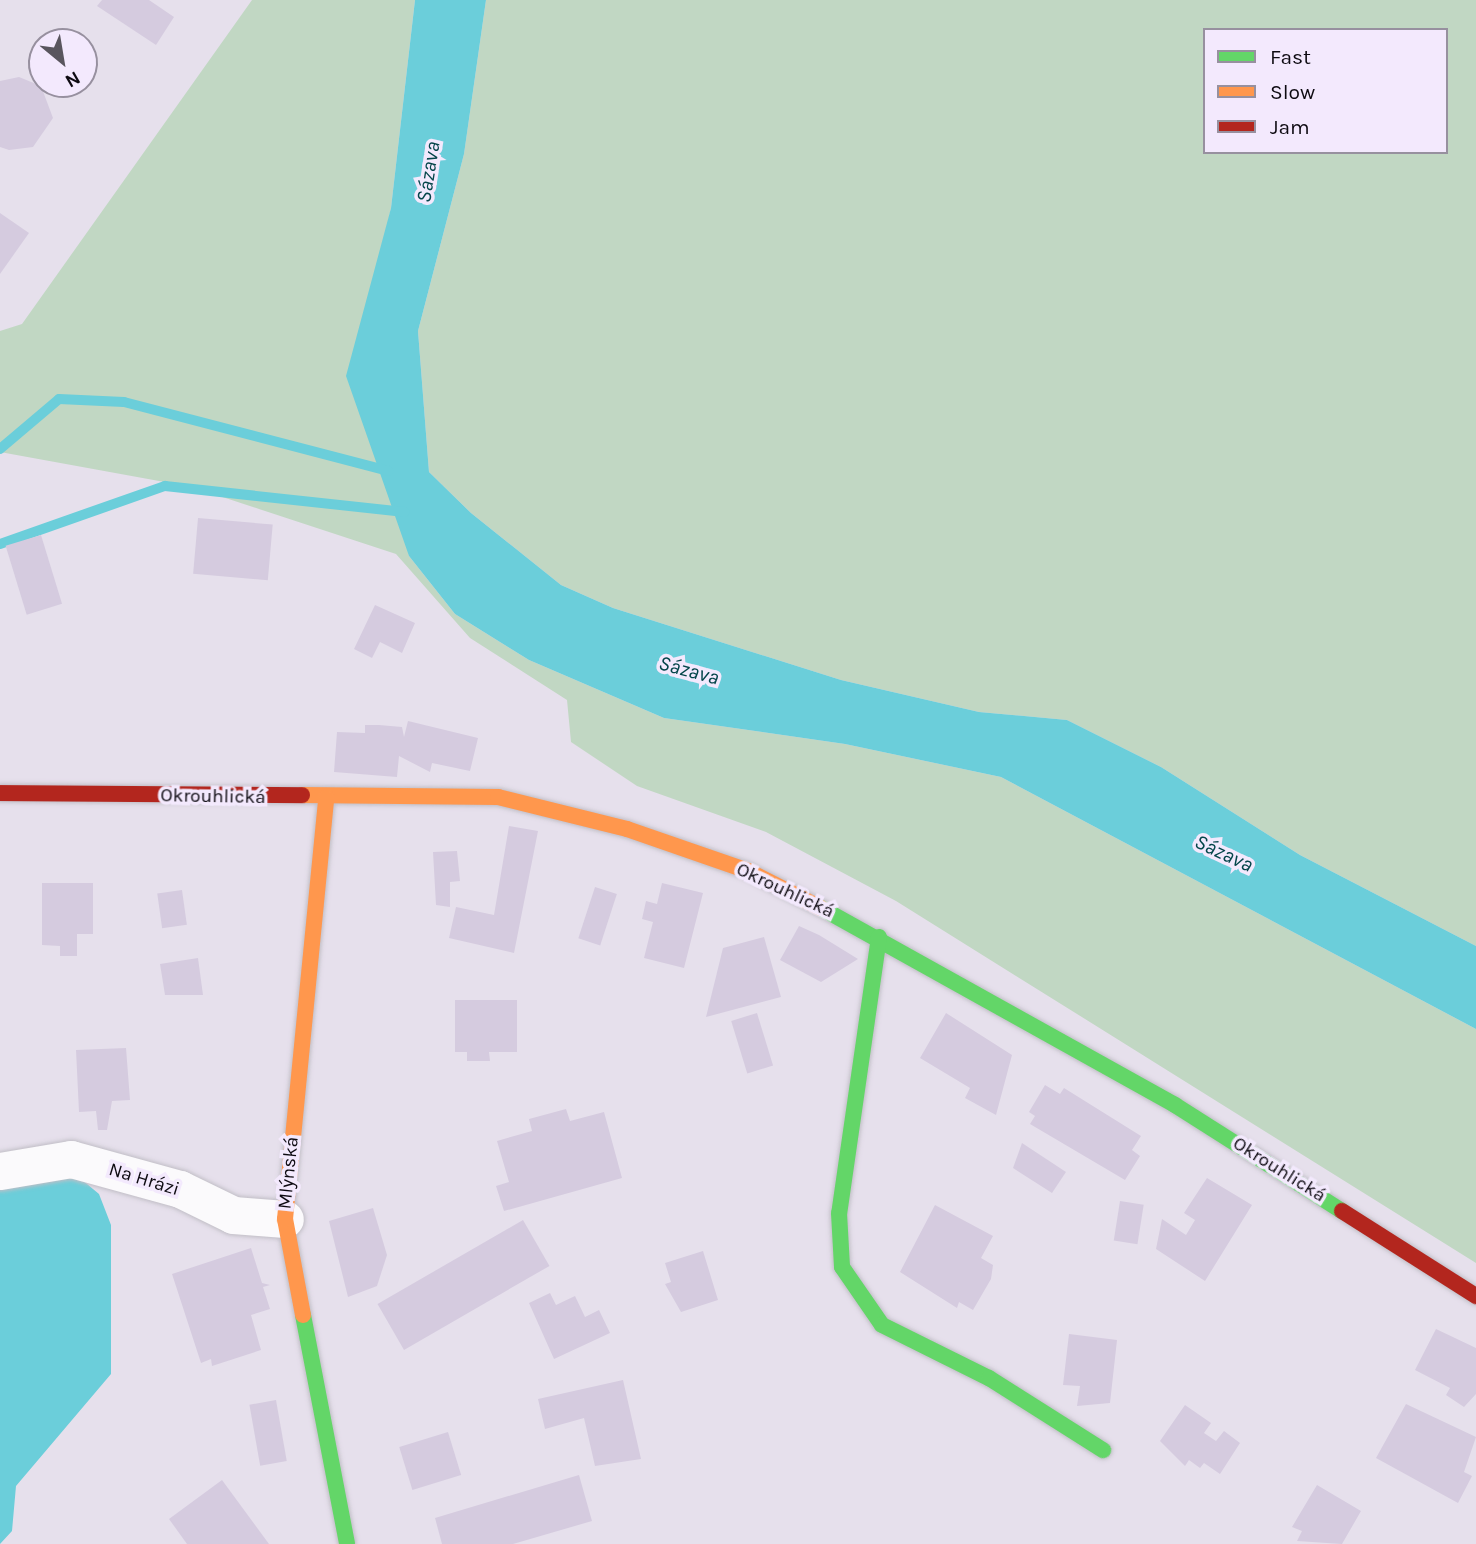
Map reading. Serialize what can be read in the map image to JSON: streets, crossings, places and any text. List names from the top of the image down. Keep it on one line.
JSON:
{"streets":{"main road":["Okrouhlická","Mlýnská"],"street":["Na Hrázi"]},"crossings":[["Okrouhlická","Mlýnská"],["Mlýnská","Na Hrázi"]],"water":["Sázava"],"legend":["Fast","Slow","Jam"],"north":"bottom right"}
